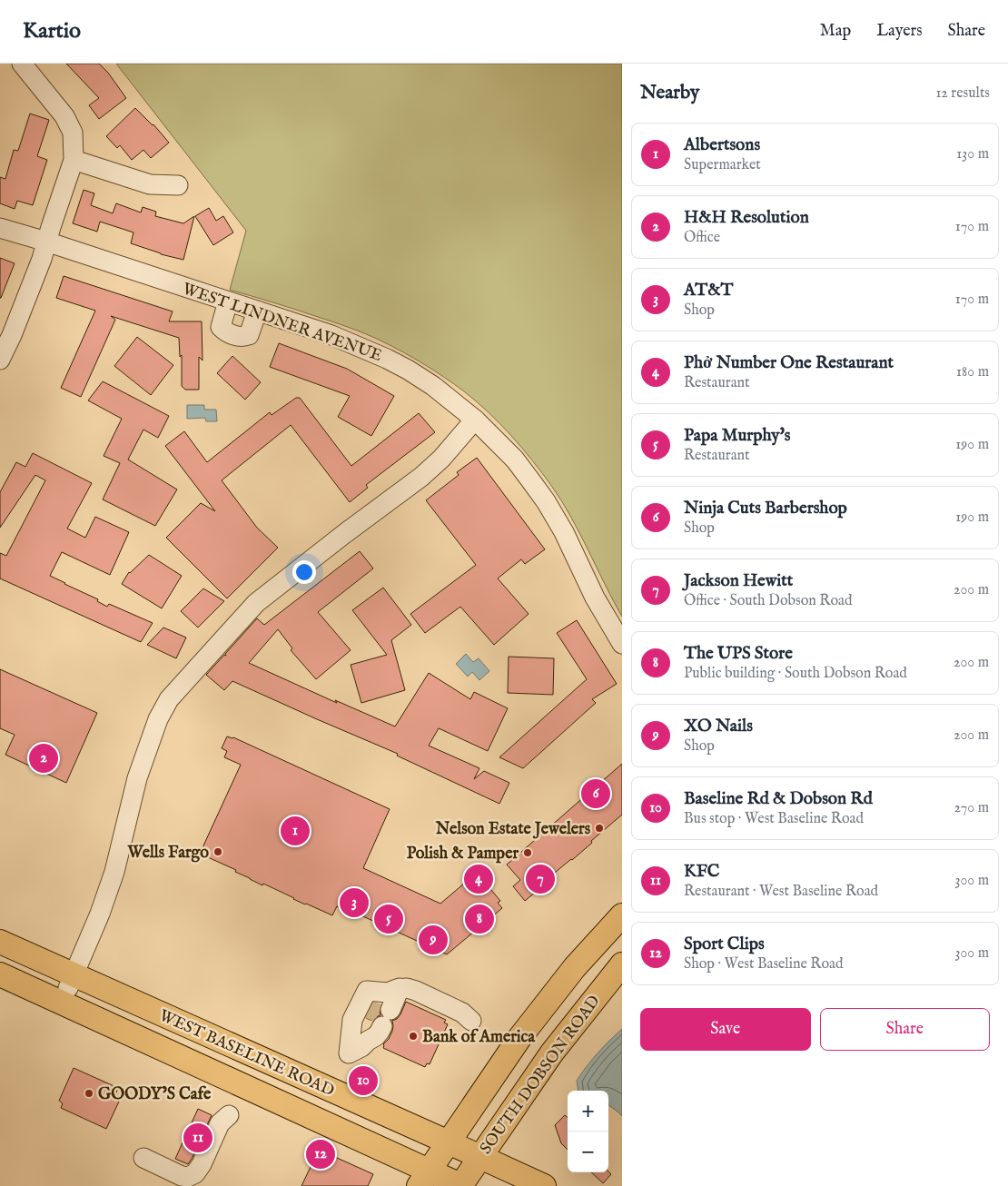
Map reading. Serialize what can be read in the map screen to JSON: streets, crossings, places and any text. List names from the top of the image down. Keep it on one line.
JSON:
{"streets":{"main road":["WEST BASELINE ROAD","SOUTH DOBSON ROAD"],"street":["WEST LINDNER AVENUE"]},"crossings":[["WEST BASELINE ROAD","SOUTH DOBSON ROAD"]],"places":["Nelson Estate Jewelers","Wells Fargo","Polish & Pamper","Bank of America","GOODY’S Cafe"],"page":{"header":"Kartio","nav":["Map","Layers","Share"],"heading":["Nearby","12 results"],"list":[{"mark":"1","name":"Albertsons","note":"Supermarket","value":"130 m"},{"mark":"2","name":"H&H Resolution","note":"Office","value":"170 m"},{"mark":"3","name":"AT&T","note":"Shop","value":"170 m"},{"mark":"4","name":"Phở Number One Restaurant","note":"Restaurant","value":"180 m"},{"mark":"5","name":"Papa Murphy's","note":"Restaurant","value":"190 m"},{"mark":"6","name":"Ninja Cuts Barbershop","note":"Shop","value":"190 m"},{"mark":"7","name":"Jackson Hewitt","note":"Office · South Dobson Road","value":"200 m"},{"mark":"8","name":"The UPS Store","note":"Public building · South Dobson Road","value":"200 m"},{"mark":"9","name":"XO Nails","note":"Shop","value":"200 m"},{"mark":"10","name":"Baseline Rd & Dobson Rd","note":"Bus stop · West Baseline Road","value":"270 m"},{"mark":"11","name":"KFC","note":"Restaurant · West Baseline Road","value":"300 m"},{"mark":"12","name":"Sport Clips","note":"Shop · West Baseline Road","value":"300 m"}],"pins":["2","6","1","4","7","3","5","8","9","10","11","12"],"buttons":["Save","Share"],"map_buttons":["+","−"]}}
